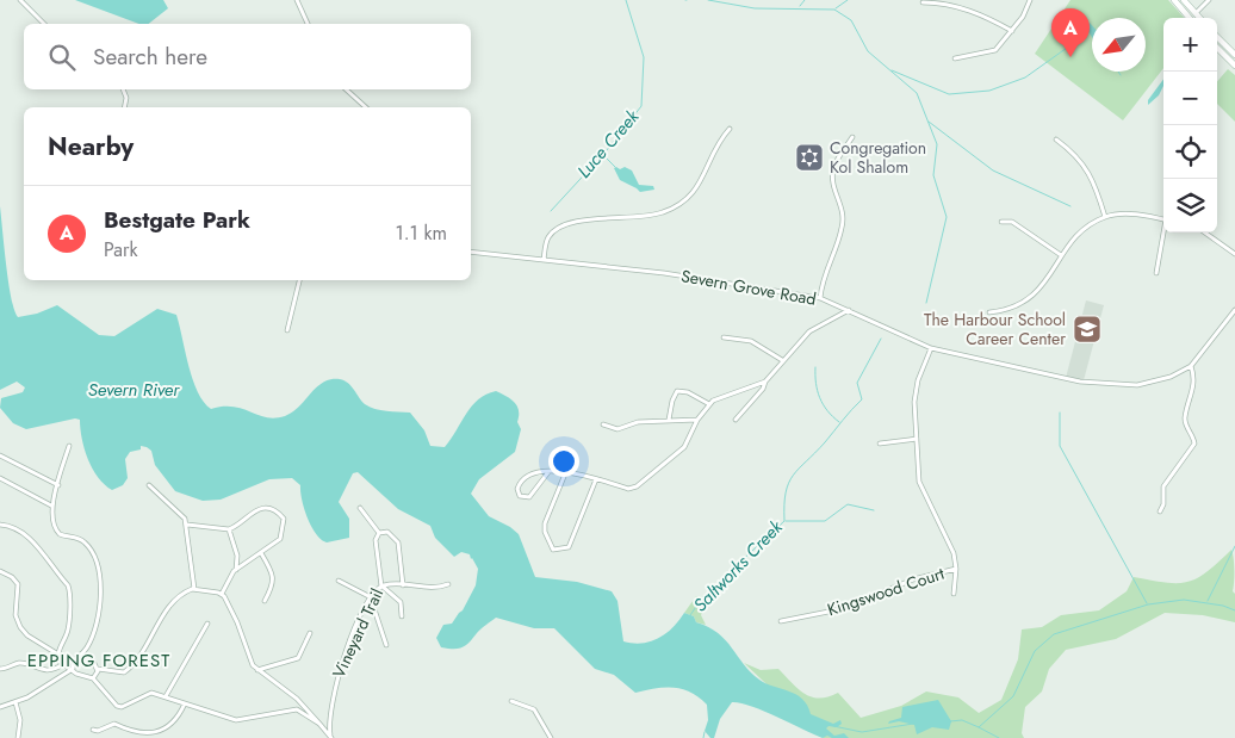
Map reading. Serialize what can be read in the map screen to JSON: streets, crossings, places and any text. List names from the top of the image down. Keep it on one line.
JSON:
{"streets":{"street":["Severn Grove Road","Kingswood Court","Vineyard Trail"]},"districts":["EPPING FOREST"],"water":["Luce Creek","Severn River","Saltworks Creek"],"places":{"synagogue":["Congregation Kol Shalom"],"school or university":["The Harbour School Career Center"]},"north":"bottom left","page":{"pins":"A","map_buttons":["+","−"],"search":"Search here","heading":"Nearby","list":[{"mark":"A","name":"Bestgate Park","note":"Park","value":"1.1 km"}]}}
